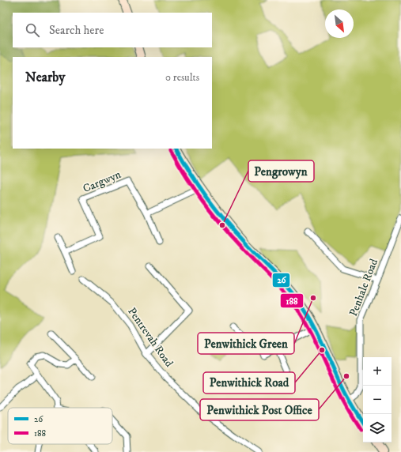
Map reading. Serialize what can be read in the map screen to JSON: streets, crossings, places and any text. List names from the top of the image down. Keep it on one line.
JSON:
{"streets":{"street":["Cargwyn","Penhale Road","Pentrevah Road"]},"places":["Pengrowyn","Penwithick Green","Penwithick Road","Penwithick Post Office"],"lines":["transit line 26","transit line 188"],"legend":["26","188"],"north":"bottom right","page":{"search":"Search here","heading":["Nearby","0 results"],"map_buttons":["+","−"]}}
